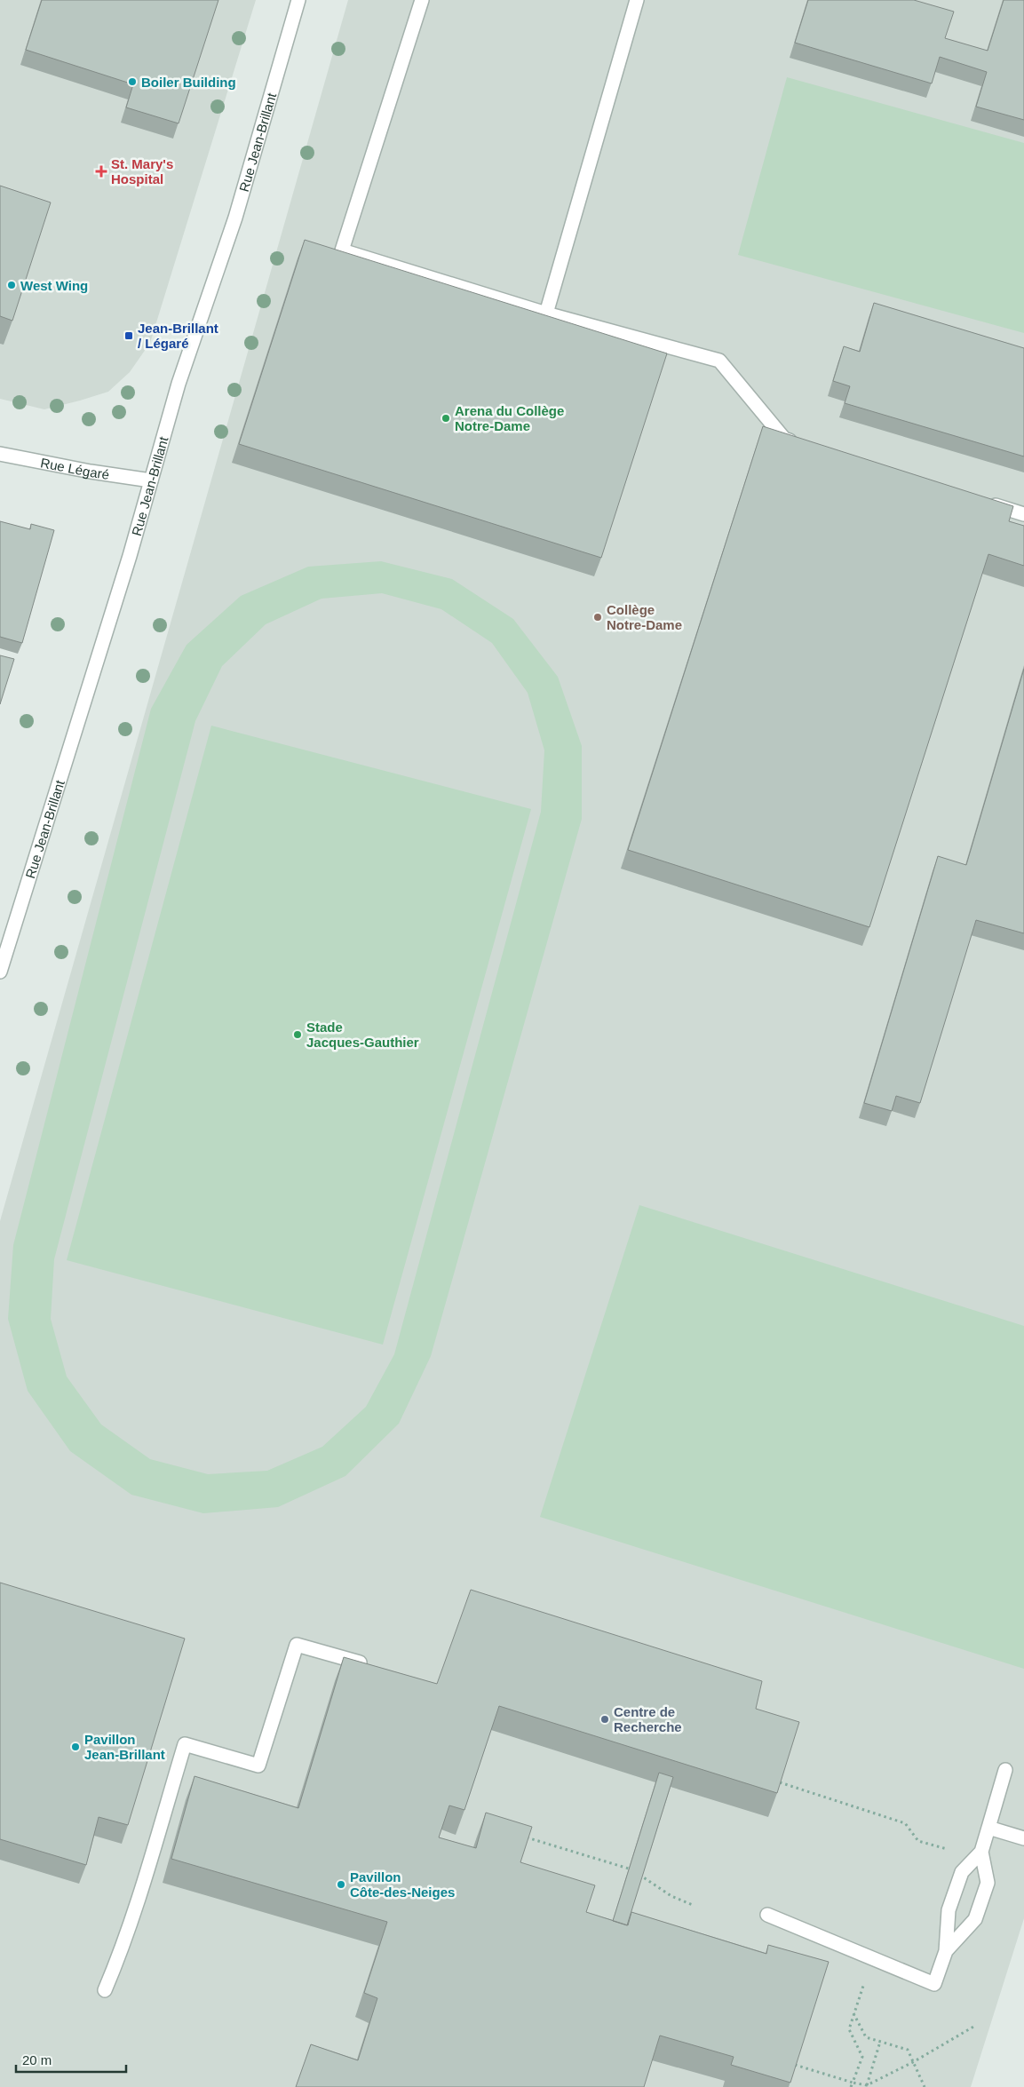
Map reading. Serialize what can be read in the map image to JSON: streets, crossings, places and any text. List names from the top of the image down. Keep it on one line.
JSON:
{"streets":{"street":["Rue Jean-Brillant","Rue Légaré"]},"crossings":[["Rue Jean-Brillant","Rue Légaré"]],"places":{"other":["Boiler Building","West Wing","Arena du Collège Notre-Dame","Collège Notre-Dame","Stade Jacques-Gauthier","Centre de Recherche","Pavillon Jean-Brillant","Pavillon Côte-des-Neiges"],"health":["St. Mary's Hospital"],"transit":["Jean-Brillant / Légaré"]},"scale_bar":"20 m"}
